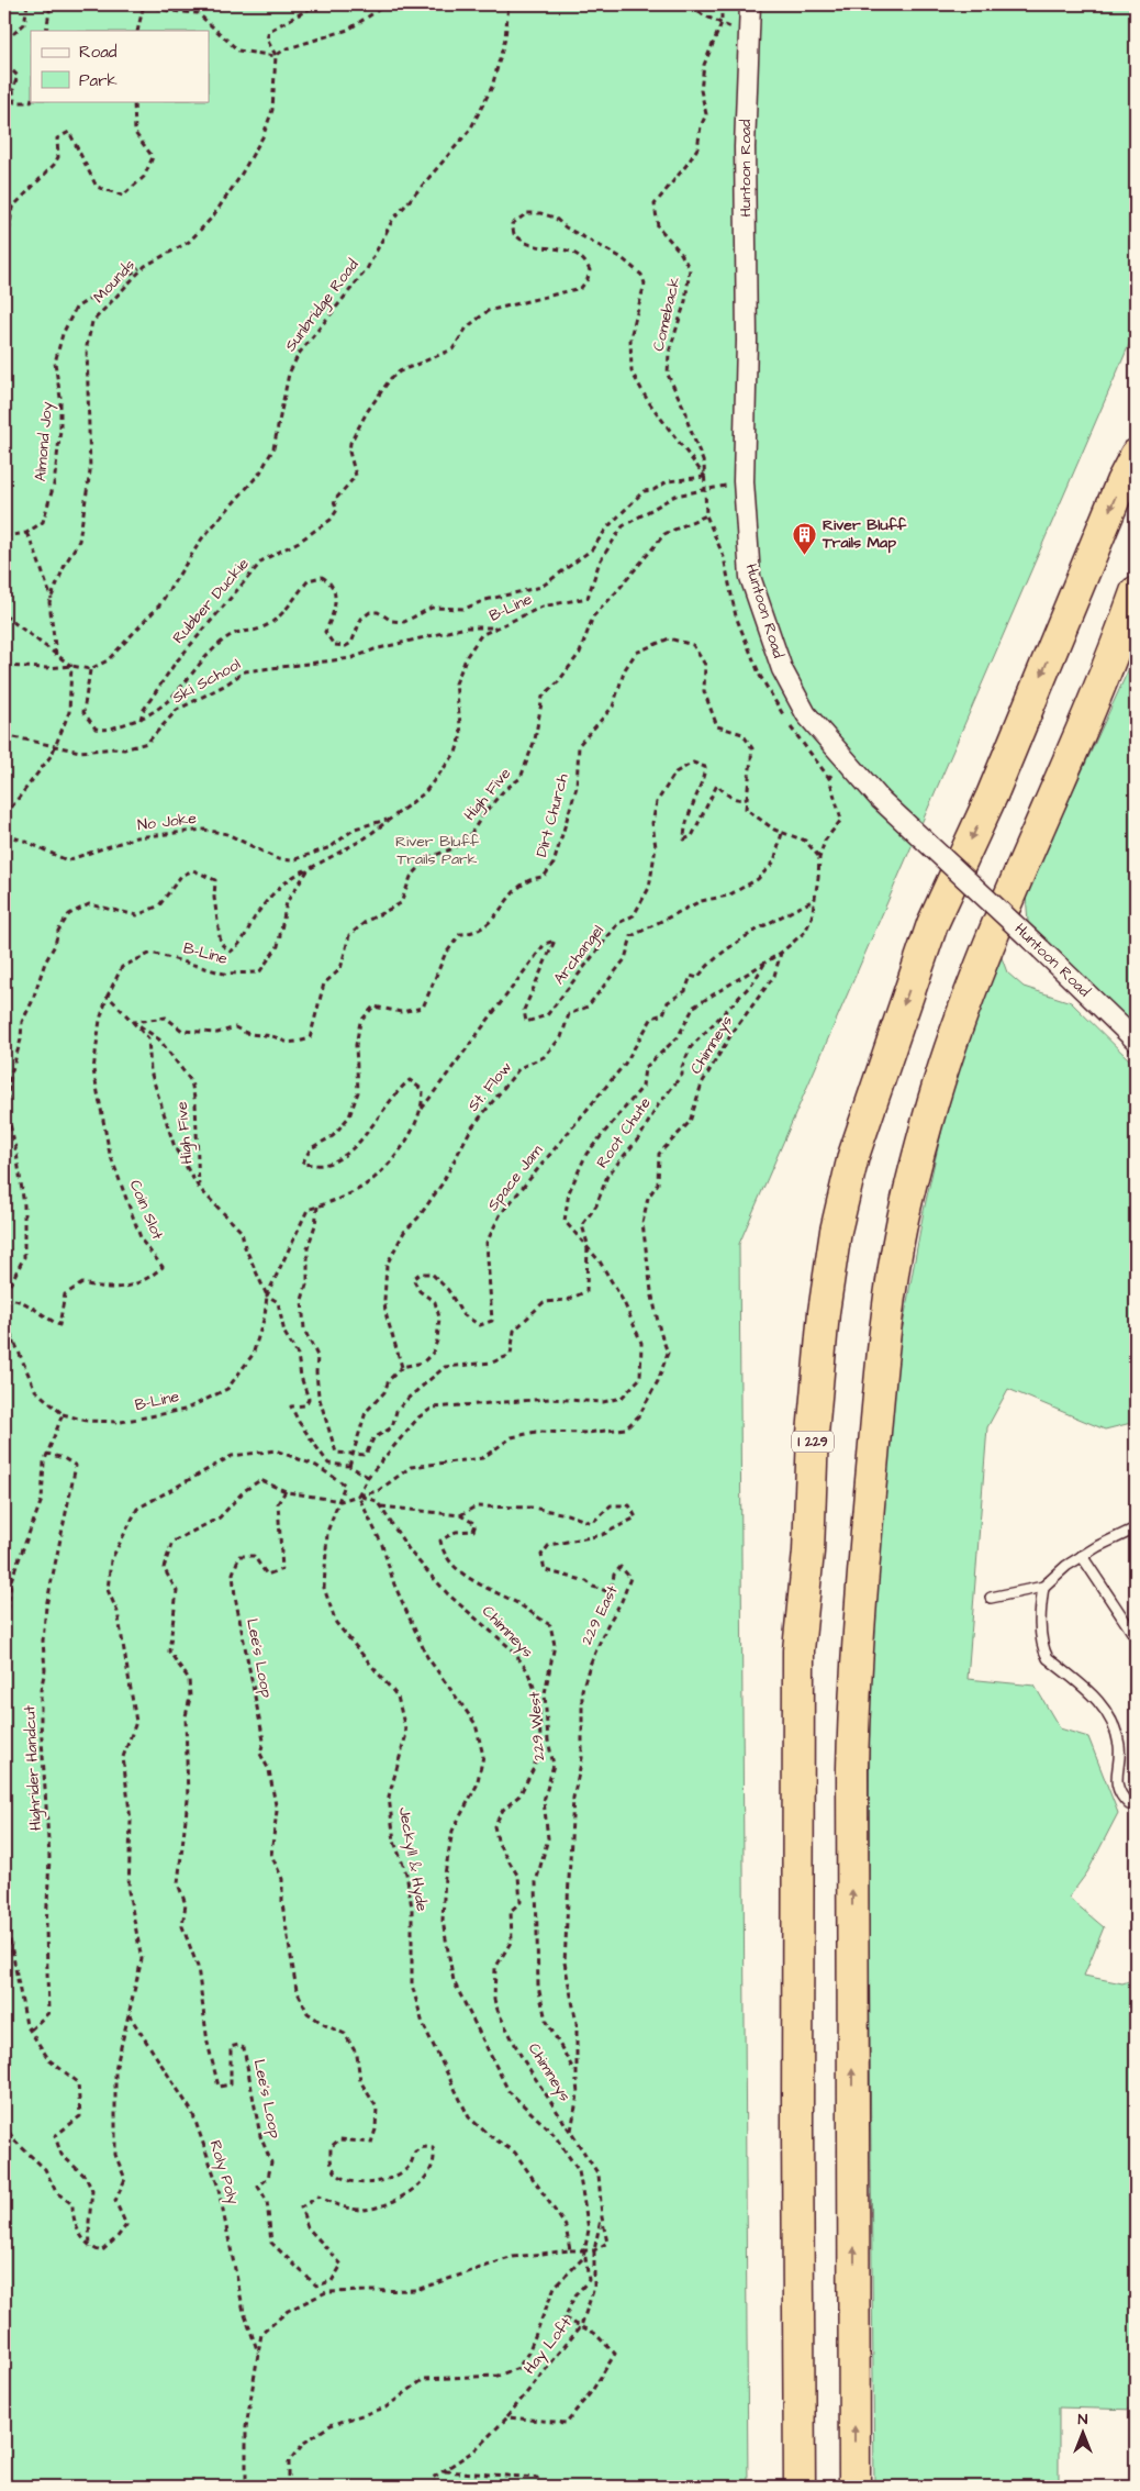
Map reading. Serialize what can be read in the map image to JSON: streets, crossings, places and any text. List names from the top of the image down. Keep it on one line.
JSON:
{"streets":{"highway":["I 229"],"street":["Huntoon Road"],"path":["Mounds","Sunbridge Road","Comeback","Almond Joy","Rubber Duckie","B-Line","Ski School","High Five","Dirt Church","No Joke","Archangel","Chimneys","St. Flow","Root Chute","Space Jam","Coin Slot","229 East","Lee's Loop","229 West","Highrider Handcut","Jeckyll & Hyde","Roly Poly","Hay Loft"]},"crossings":[["Mounds","Almond Joy"],["Comeback","Rubber Duckie"],["Comeback","B-Line"],["B-Line","Ski School"],["B-Line","Dirt Church"],["B-Line","No Joke"],["B-Line","Coin Slot"],["Dirt Church","Archangel"],["Chimneys","Lee's Loop"],["Chimneys","229 West"],["Chimneys","Hay Loft"],["St. Flow","Space Jam"],["229 East","229 West"],["Lee's Loop","Jeckyll & Hyde"]],"parks":["River Bluff Trails Park"],"places":{"building":["River Bluff Trails Map"]},"legend":["Road","Park"],"north":"top"}
